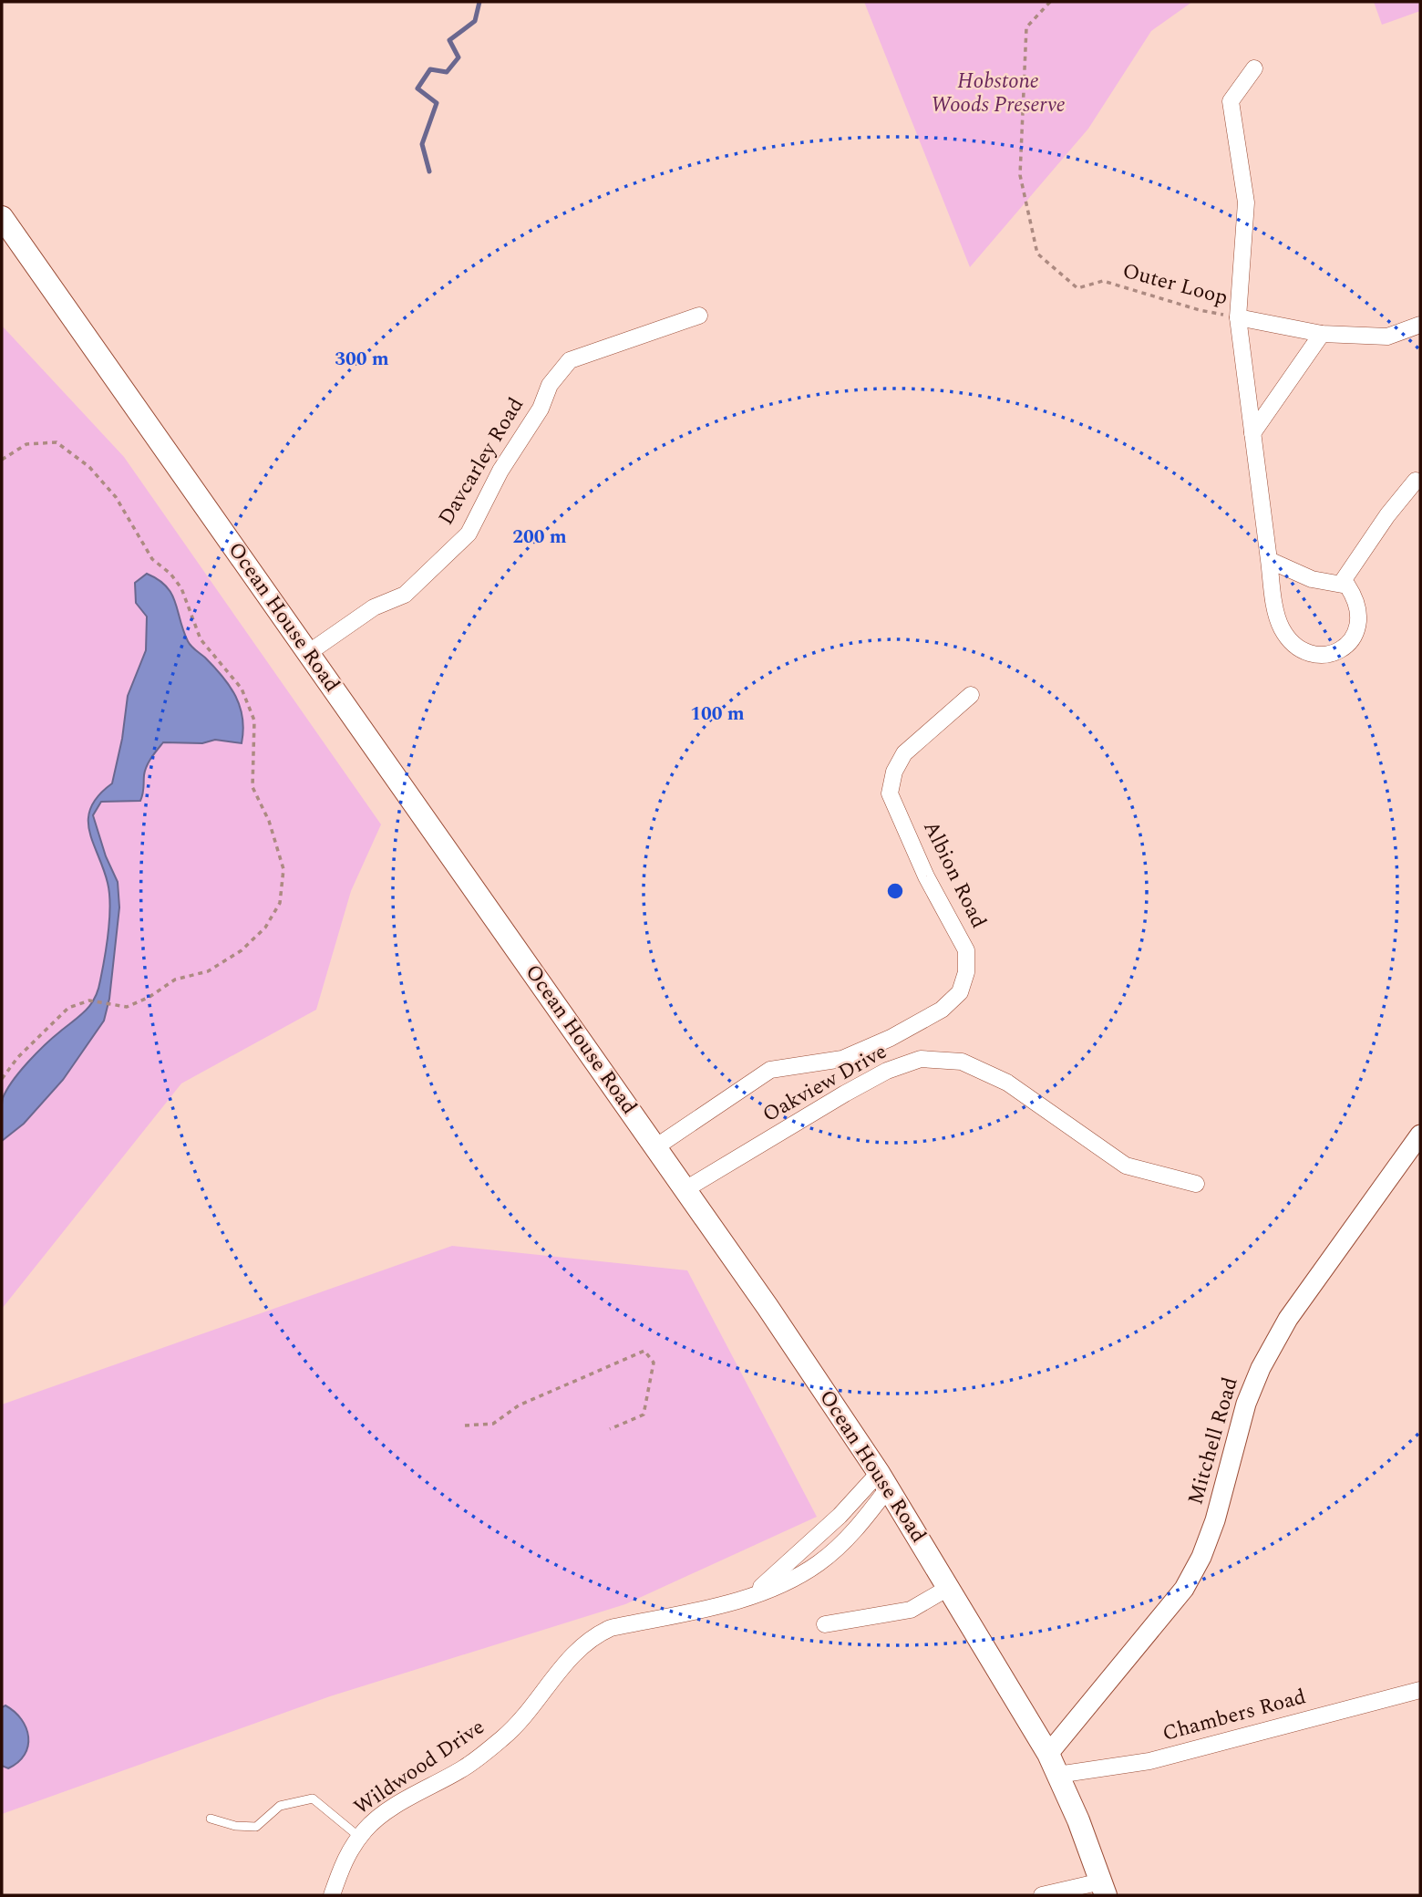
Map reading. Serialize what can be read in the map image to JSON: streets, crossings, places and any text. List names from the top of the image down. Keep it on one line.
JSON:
{"streets":{"main road":["Ocean House Road"],"street":["Davcarley Road","Albion Road","Oakview Drive","Mitchell Road","Chambers Road","Wildwood Drive"],"path":["Outer Loop"]},"crossings":[["Davcarley Road","Ocean House Road"],["Ocean House Road","Albion Road"],["Ocean House Road","Oakview Drive"],["Ocean House Road","Mitchell Road"],["Ocean House Road","Chambers Road"],["Ocean House Road","Wildwood Drive"]],"parks":["Hobstone Woods Preserve"],"rings":["300 m","200 m","100 m"]}
